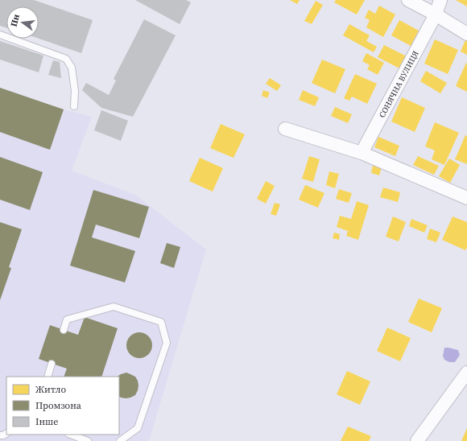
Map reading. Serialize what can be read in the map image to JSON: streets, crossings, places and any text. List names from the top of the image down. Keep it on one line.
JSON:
{"streets":{"street":["СОНЯЧНА ВУЛИЦЯ"]},"legend":["Житло","Промзона","Інше"],"north":"left"}
